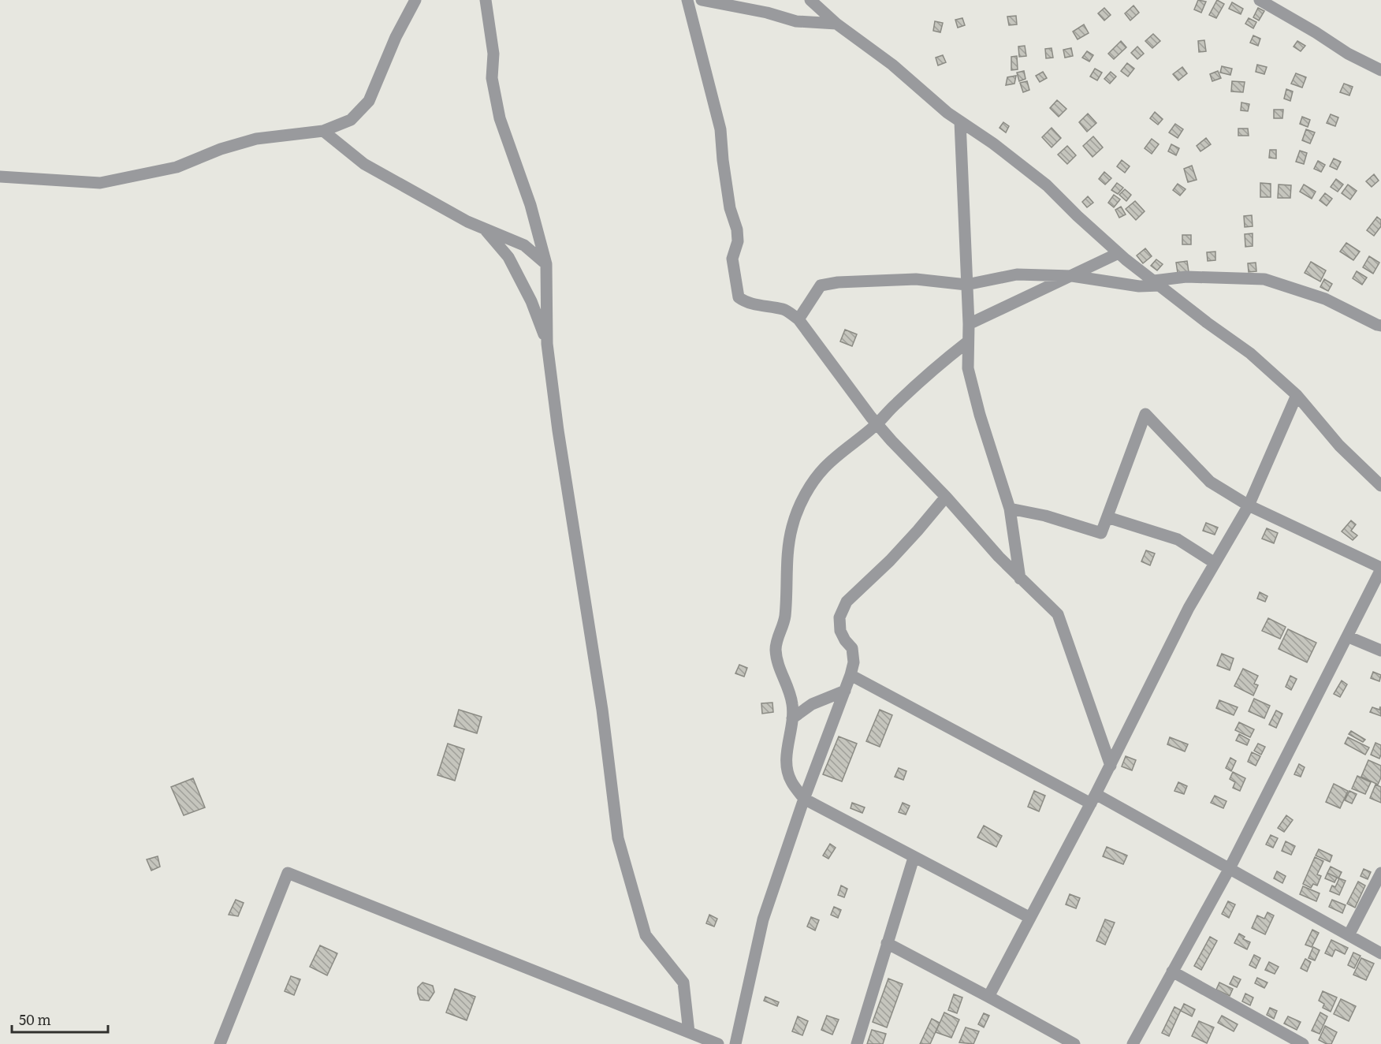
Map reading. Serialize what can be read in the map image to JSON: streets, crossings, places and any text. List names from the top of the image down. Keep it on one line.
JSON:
{"scale_bar":"50 m"}
